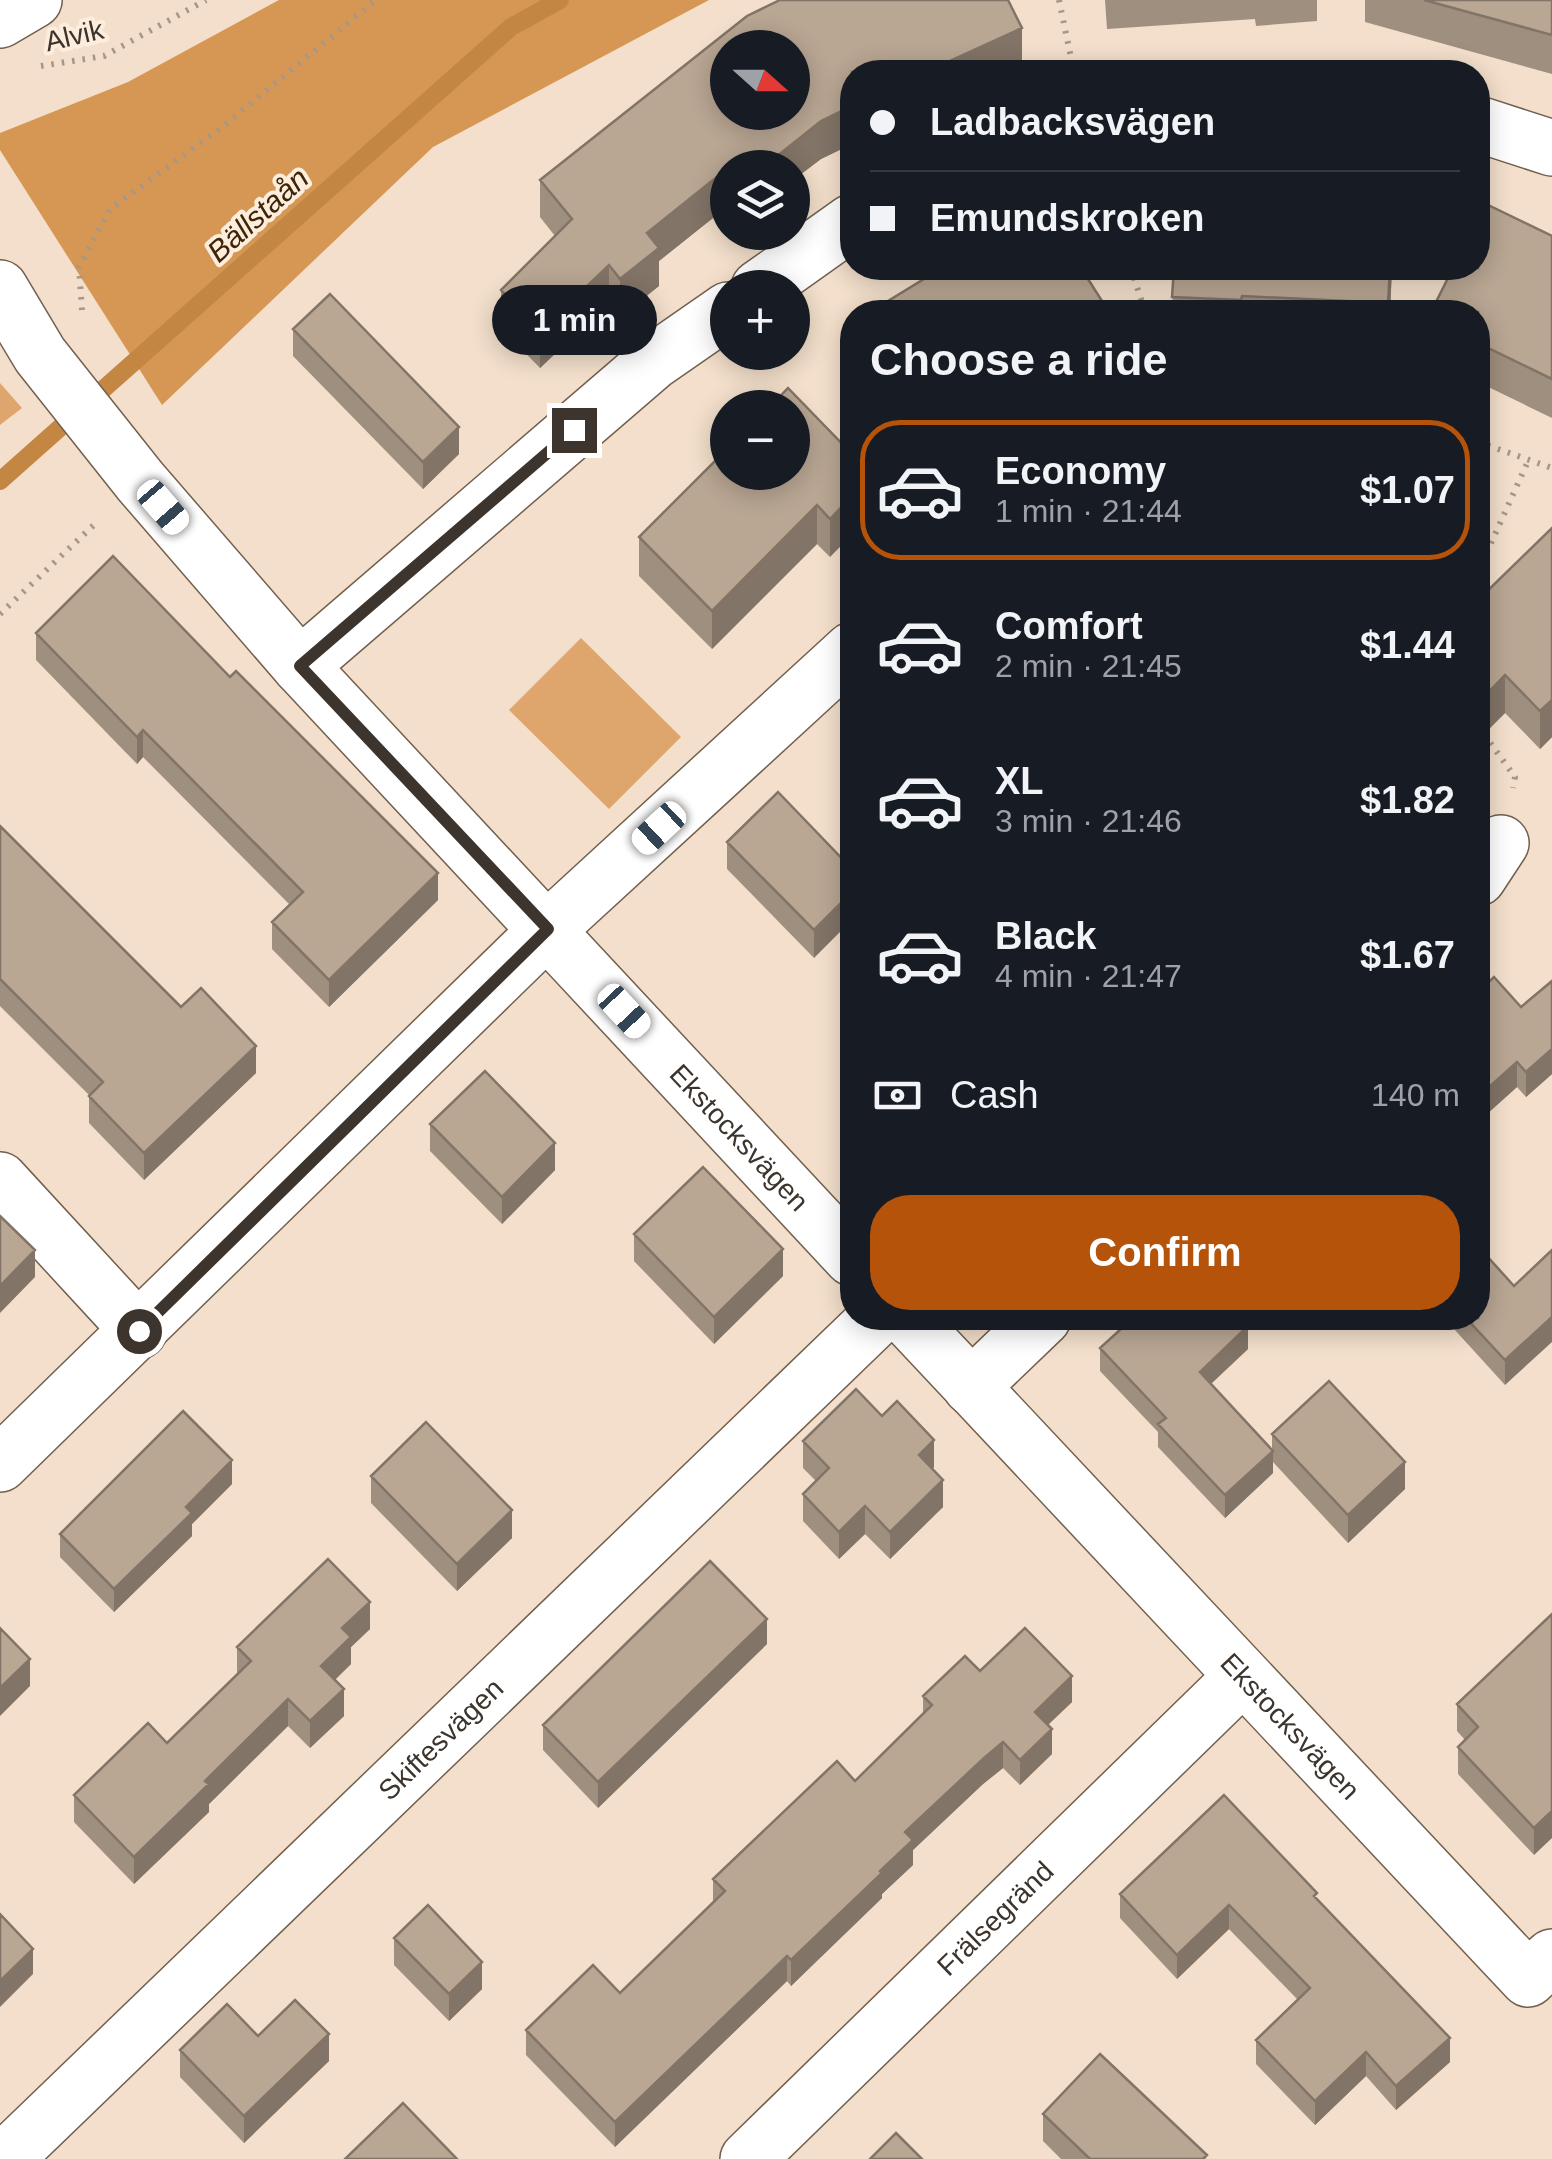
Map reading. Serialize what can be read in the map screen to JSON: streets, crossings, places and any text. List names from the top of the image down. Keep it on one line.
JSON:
{"streets":{"street":["Ekstocksvägen","Skiftesvägen","Frälsegränd"],"path":["Alvik"]},"crossings":[["Ekstocksvägen","Frälsegränd"]],"water":["Bällstaån"],"north":"right","page":{"map_buttons":["+","−"],"banner":["Ladbacksvägen","Emundskroken"],"bubble":"1 min","heading":"Choose a ride","list":[{"name":"Economy","note":"1 min · 21:44","value":"$1.07"},{"name":"Comfort","note":"2 min · 21:45","value":"$1.44"},{"name":"XL","note":"3 min · 21:46","value":"$1.82"},{"name":"Black","note":"4 min · 21:47","value":"$1.67"}],"pay":["Cash","140 m"],"buttons":"Confirm"}}
